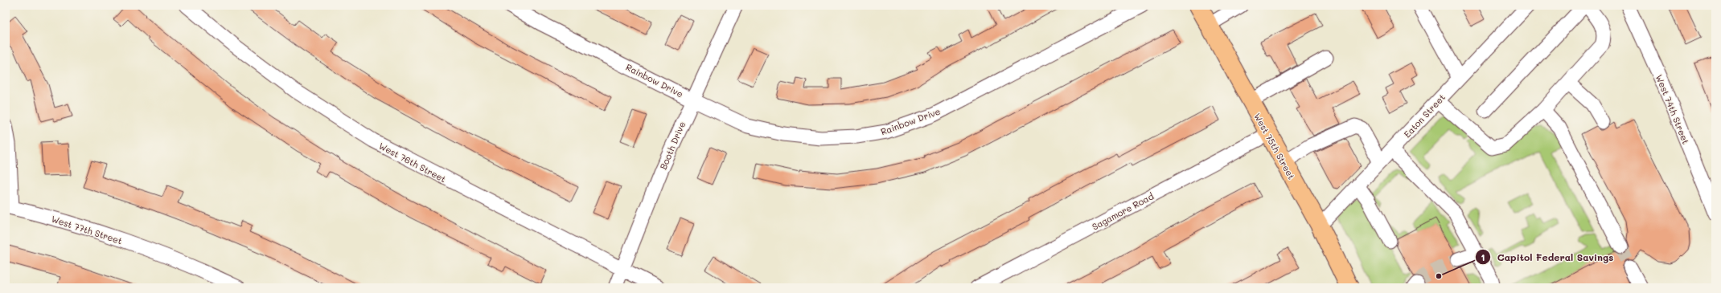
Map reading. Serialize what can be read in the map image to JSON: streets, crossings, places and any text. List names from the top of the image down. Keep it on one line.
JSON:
{"streets":{"main road":["West 75th Street"],"street":["Rainbow Drive","West 74th Street","Eaton Street","Booth Drive","West 76th Street","Sagamore Road","West 77th Street"]},"crossings":[["Rainbow Drive","Booth Drive"],["Eaton Street","West 75th Street"],["Booth Drive","West 76th Street"],["West 75th Street","Sagamore Road"]],"places":["Capitol Federal Savings"]}
